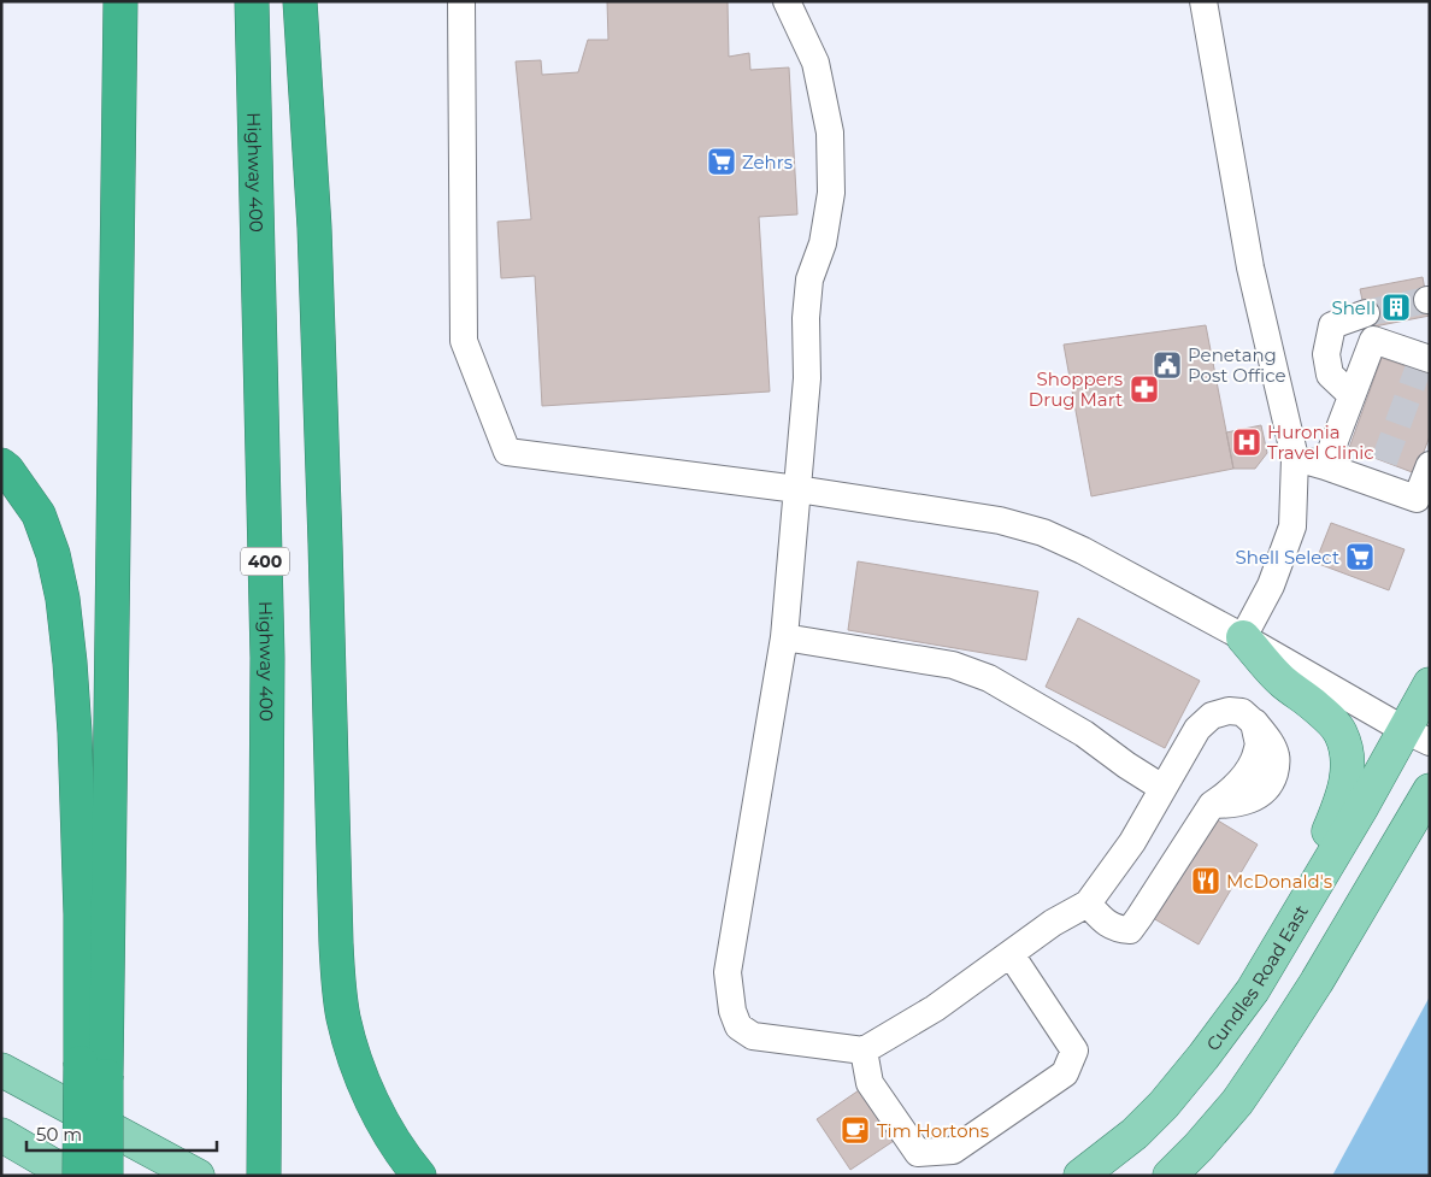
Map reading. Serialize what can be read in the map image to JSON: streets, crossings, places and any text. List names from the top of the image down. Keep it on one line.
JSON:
{"streets":{"highway":["Highway 400","400"],"main road":["Cundles Road East"]},"places":{"supermarket":["Zehrs","Shell Select"],"building":["Shell"],"public building":["Penetang Post Office"],"pharmacy":["Shoppers Drug Mart"],"hospital":["Huronia Travel Clinic"],"restaurant":["McDonald's"],"cafe":["Tim Hortons"]},"scale_bar":"50 m"}
